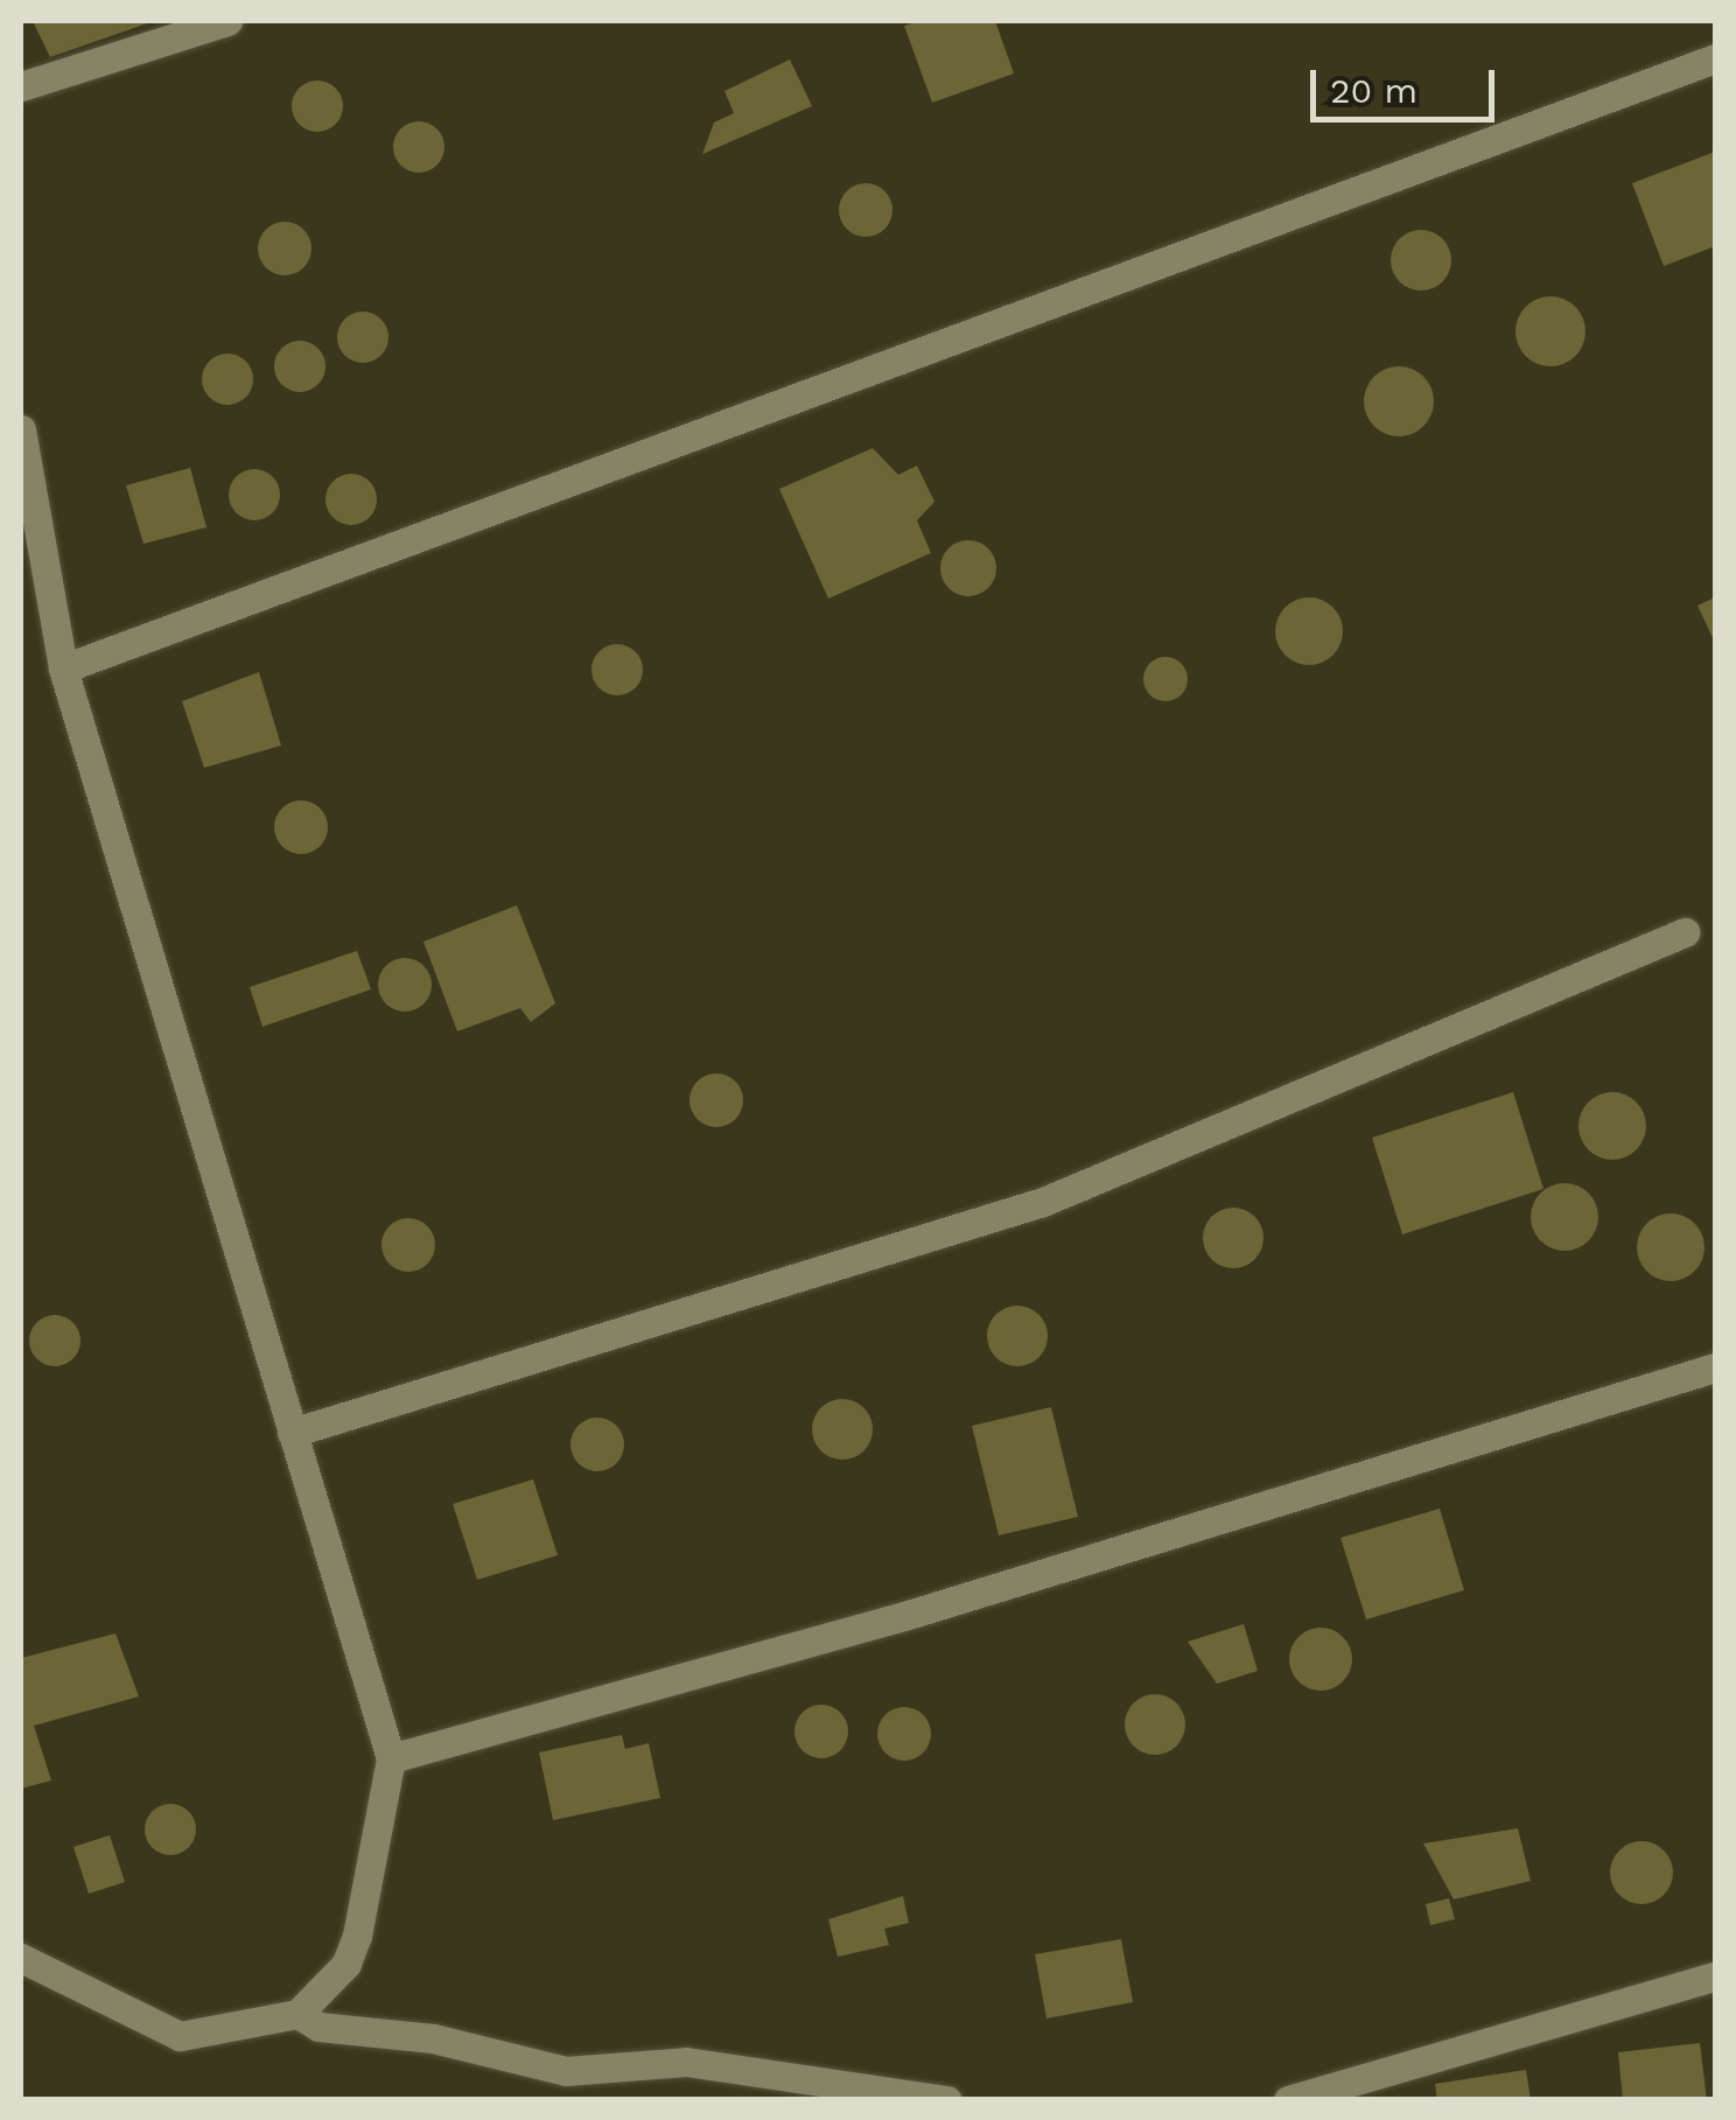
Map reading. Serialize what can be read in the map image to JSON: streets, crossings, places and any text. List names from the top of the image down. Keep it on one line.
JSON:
{"scale_bar":"20 m"}
